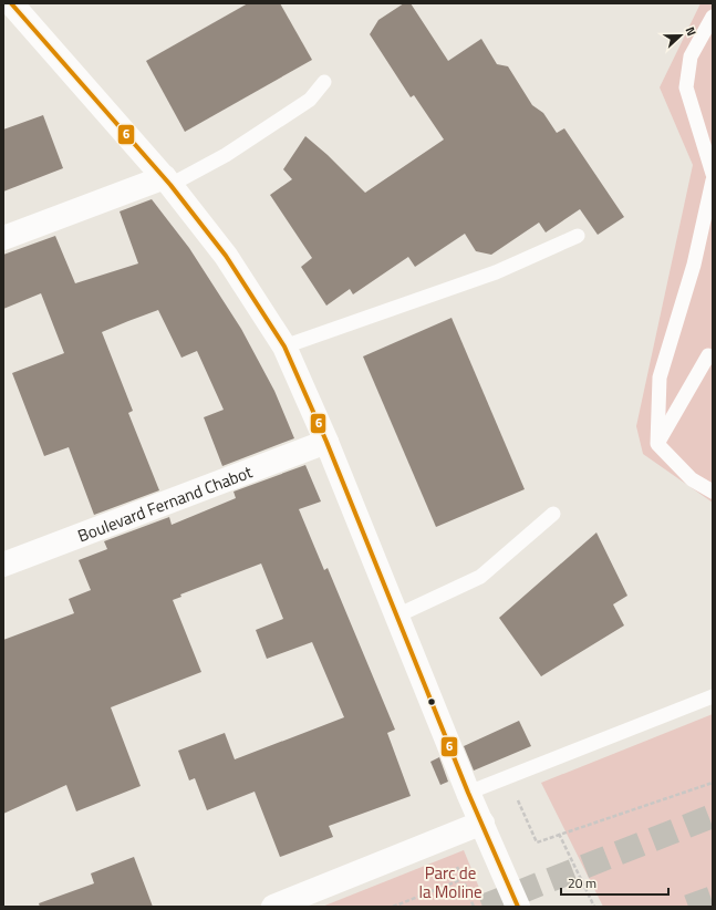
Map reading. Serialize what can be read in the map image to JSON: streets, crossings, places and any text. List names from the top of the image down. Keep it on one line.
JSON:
{"streets":{"street":["Boulevard Fernand Chabot"]},"parks":["Parc de la Moline"],"lines":["transit line 6"],"scale_bar":"20 m","north":"right"}
